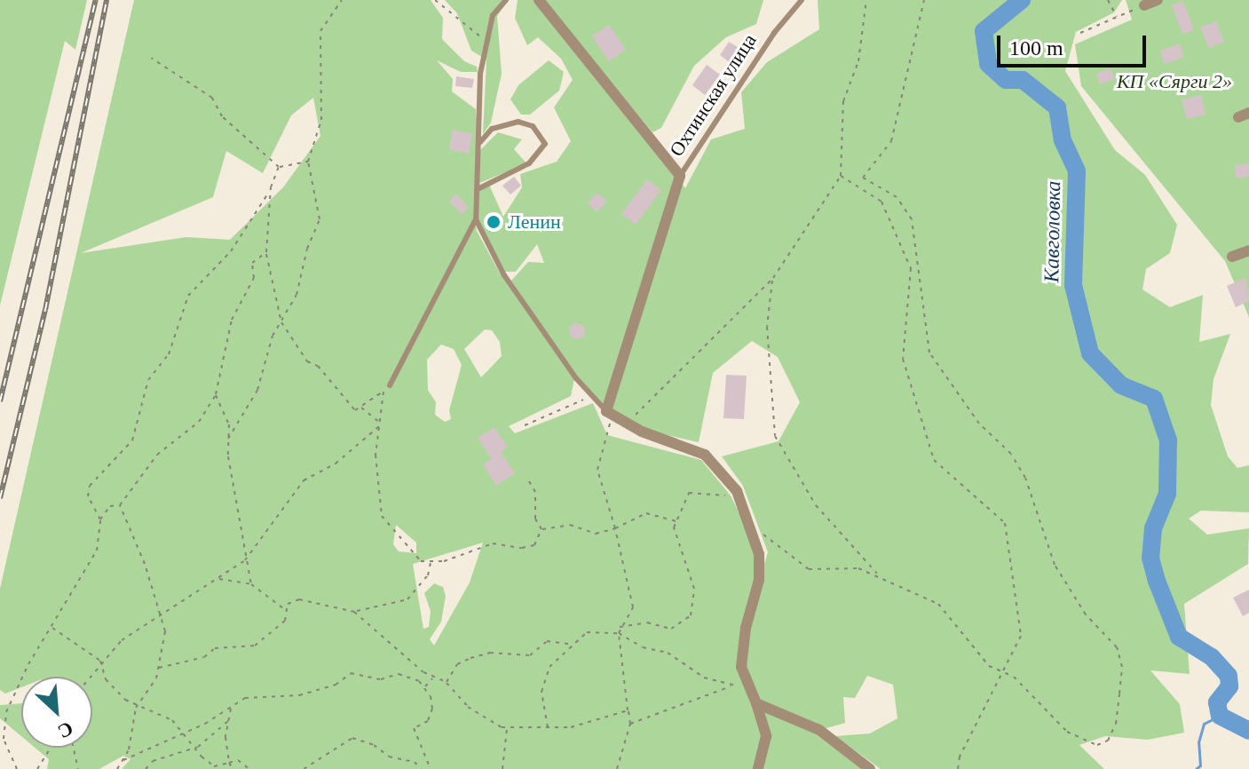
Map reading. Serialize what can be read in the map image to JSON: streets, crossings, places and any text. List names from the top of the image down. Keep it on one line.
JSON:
{"streets":{"lane":["Охтинская улица"]},"water":["Кавголовка"],"parks":["КП «Сярги 2»"],"places":["Ленин"],"scale_bar":"100 m","north":"bottom right"}
